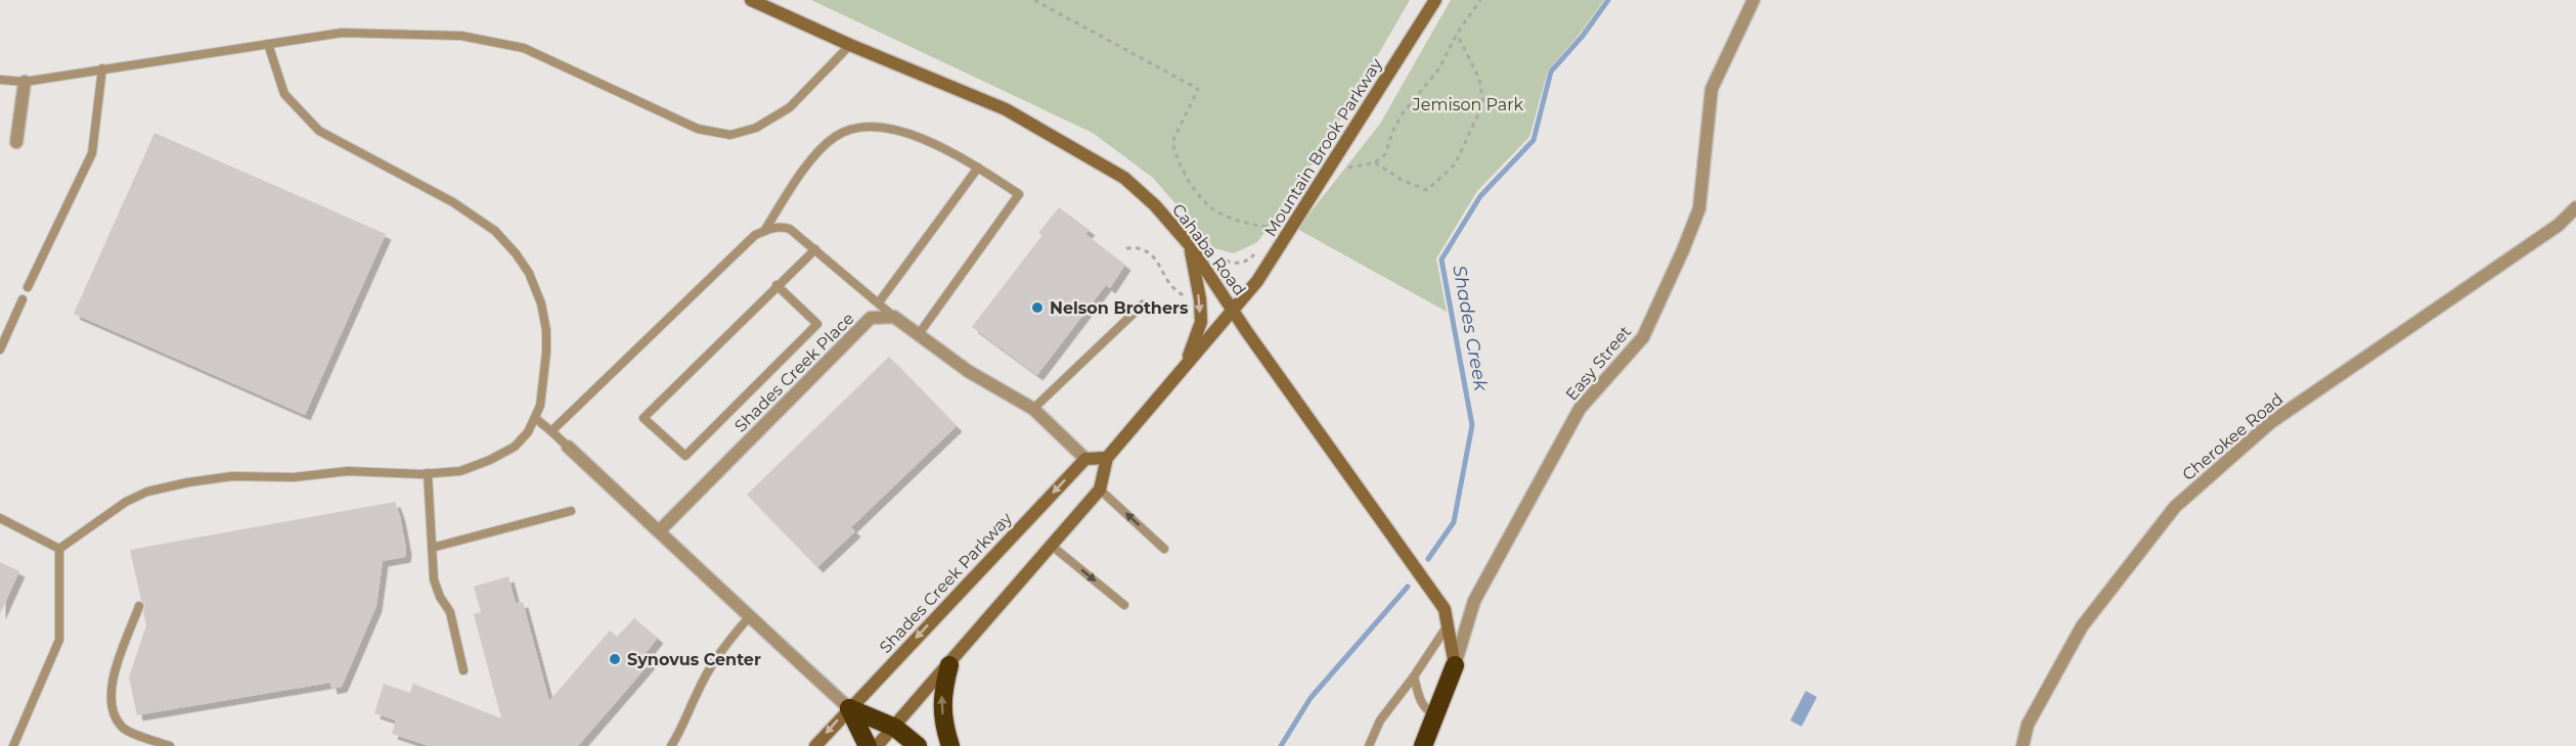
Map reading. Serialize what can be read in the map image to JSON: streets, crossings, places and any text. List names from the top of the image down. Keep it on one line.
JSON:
{"streets":{"main road":["Mountain Brook Parkway","Cahaba Road","Shades Creek Parkway"],"street":["Easy Street","Shades Creek Place","Cherokee Road"]},"crossings":[["Mountain Brook Parkway","Cahaba Road"],["Cahaba Road","Easy Street"]],"water":["Shades Creek"],"parks":["Jemison Park"],"places":["Nelson Brothers","Synovus Center"]}
